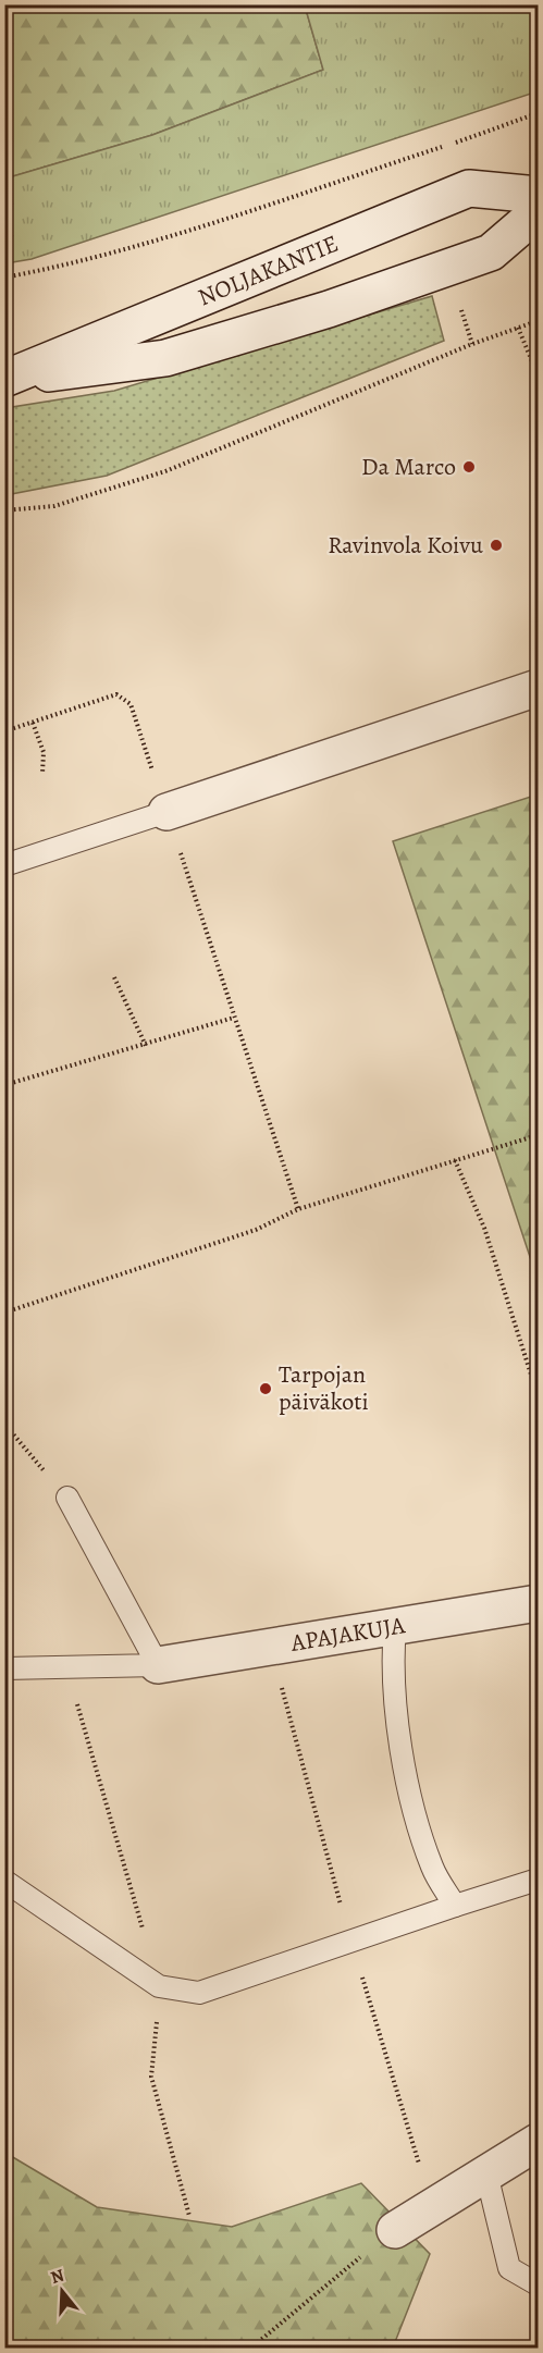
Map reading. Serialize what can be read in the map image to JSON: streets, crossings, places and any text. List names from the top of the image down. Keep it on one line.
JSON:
{"streets":{"main road":["NOLJAKANTIE","APAJAKUJA"]},"places":["Da Marco","Ravinvola Koivu","Tarpojan päiväkoti"],"north":"top"}
